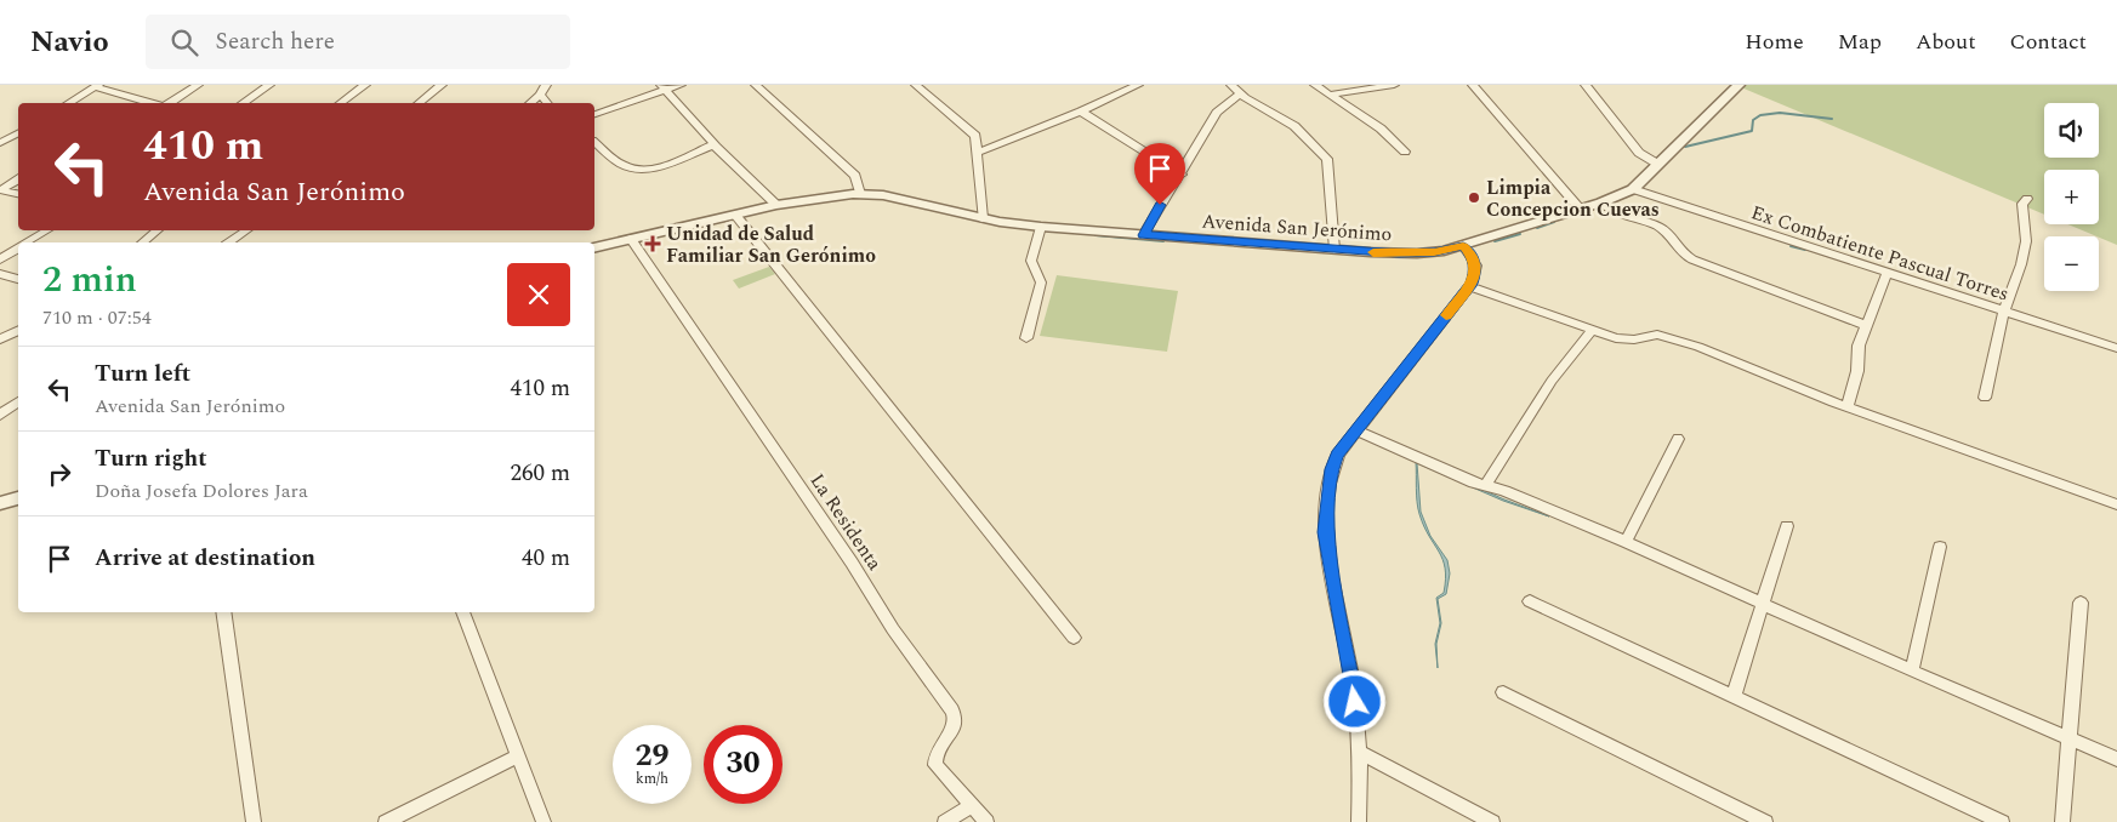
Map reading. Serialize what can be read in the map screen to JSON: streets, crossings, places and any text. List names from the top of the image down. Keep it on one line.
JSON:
{"streets":{"street":["Avenida San Jerónimo","Ex Combatiente Pascual Torres","La Residenta"]},"crossings":[["Avenida San Jerónimo","Ex Combatiente Pascual Torres"],["Avenida San Jerónimo","La Residenta"]],"places":{"other":["Limpia Concepcion Cuevas"],"health":["Unidad de Salud Familiar San Gerónimo"]},"page":{"header":"Navio","search":"Search here","nav":["Home","Map","About","Contact"],"map_buttons":["+","−"],"turn":["410 m","Avenida San Jerónimo"],"heading":["2 min","710 m · 07:54"],"list":[{"name":"Turn left","note":"Avenida San Jerónimo","value":"410 m"},{"name":"Turn right","note":"Doña Josefa Dolores Jara","value":"260 m"},{"name":"Arrive at destination","value":"40 m"}],"speed":"29 km/h","limit":"30"}}
